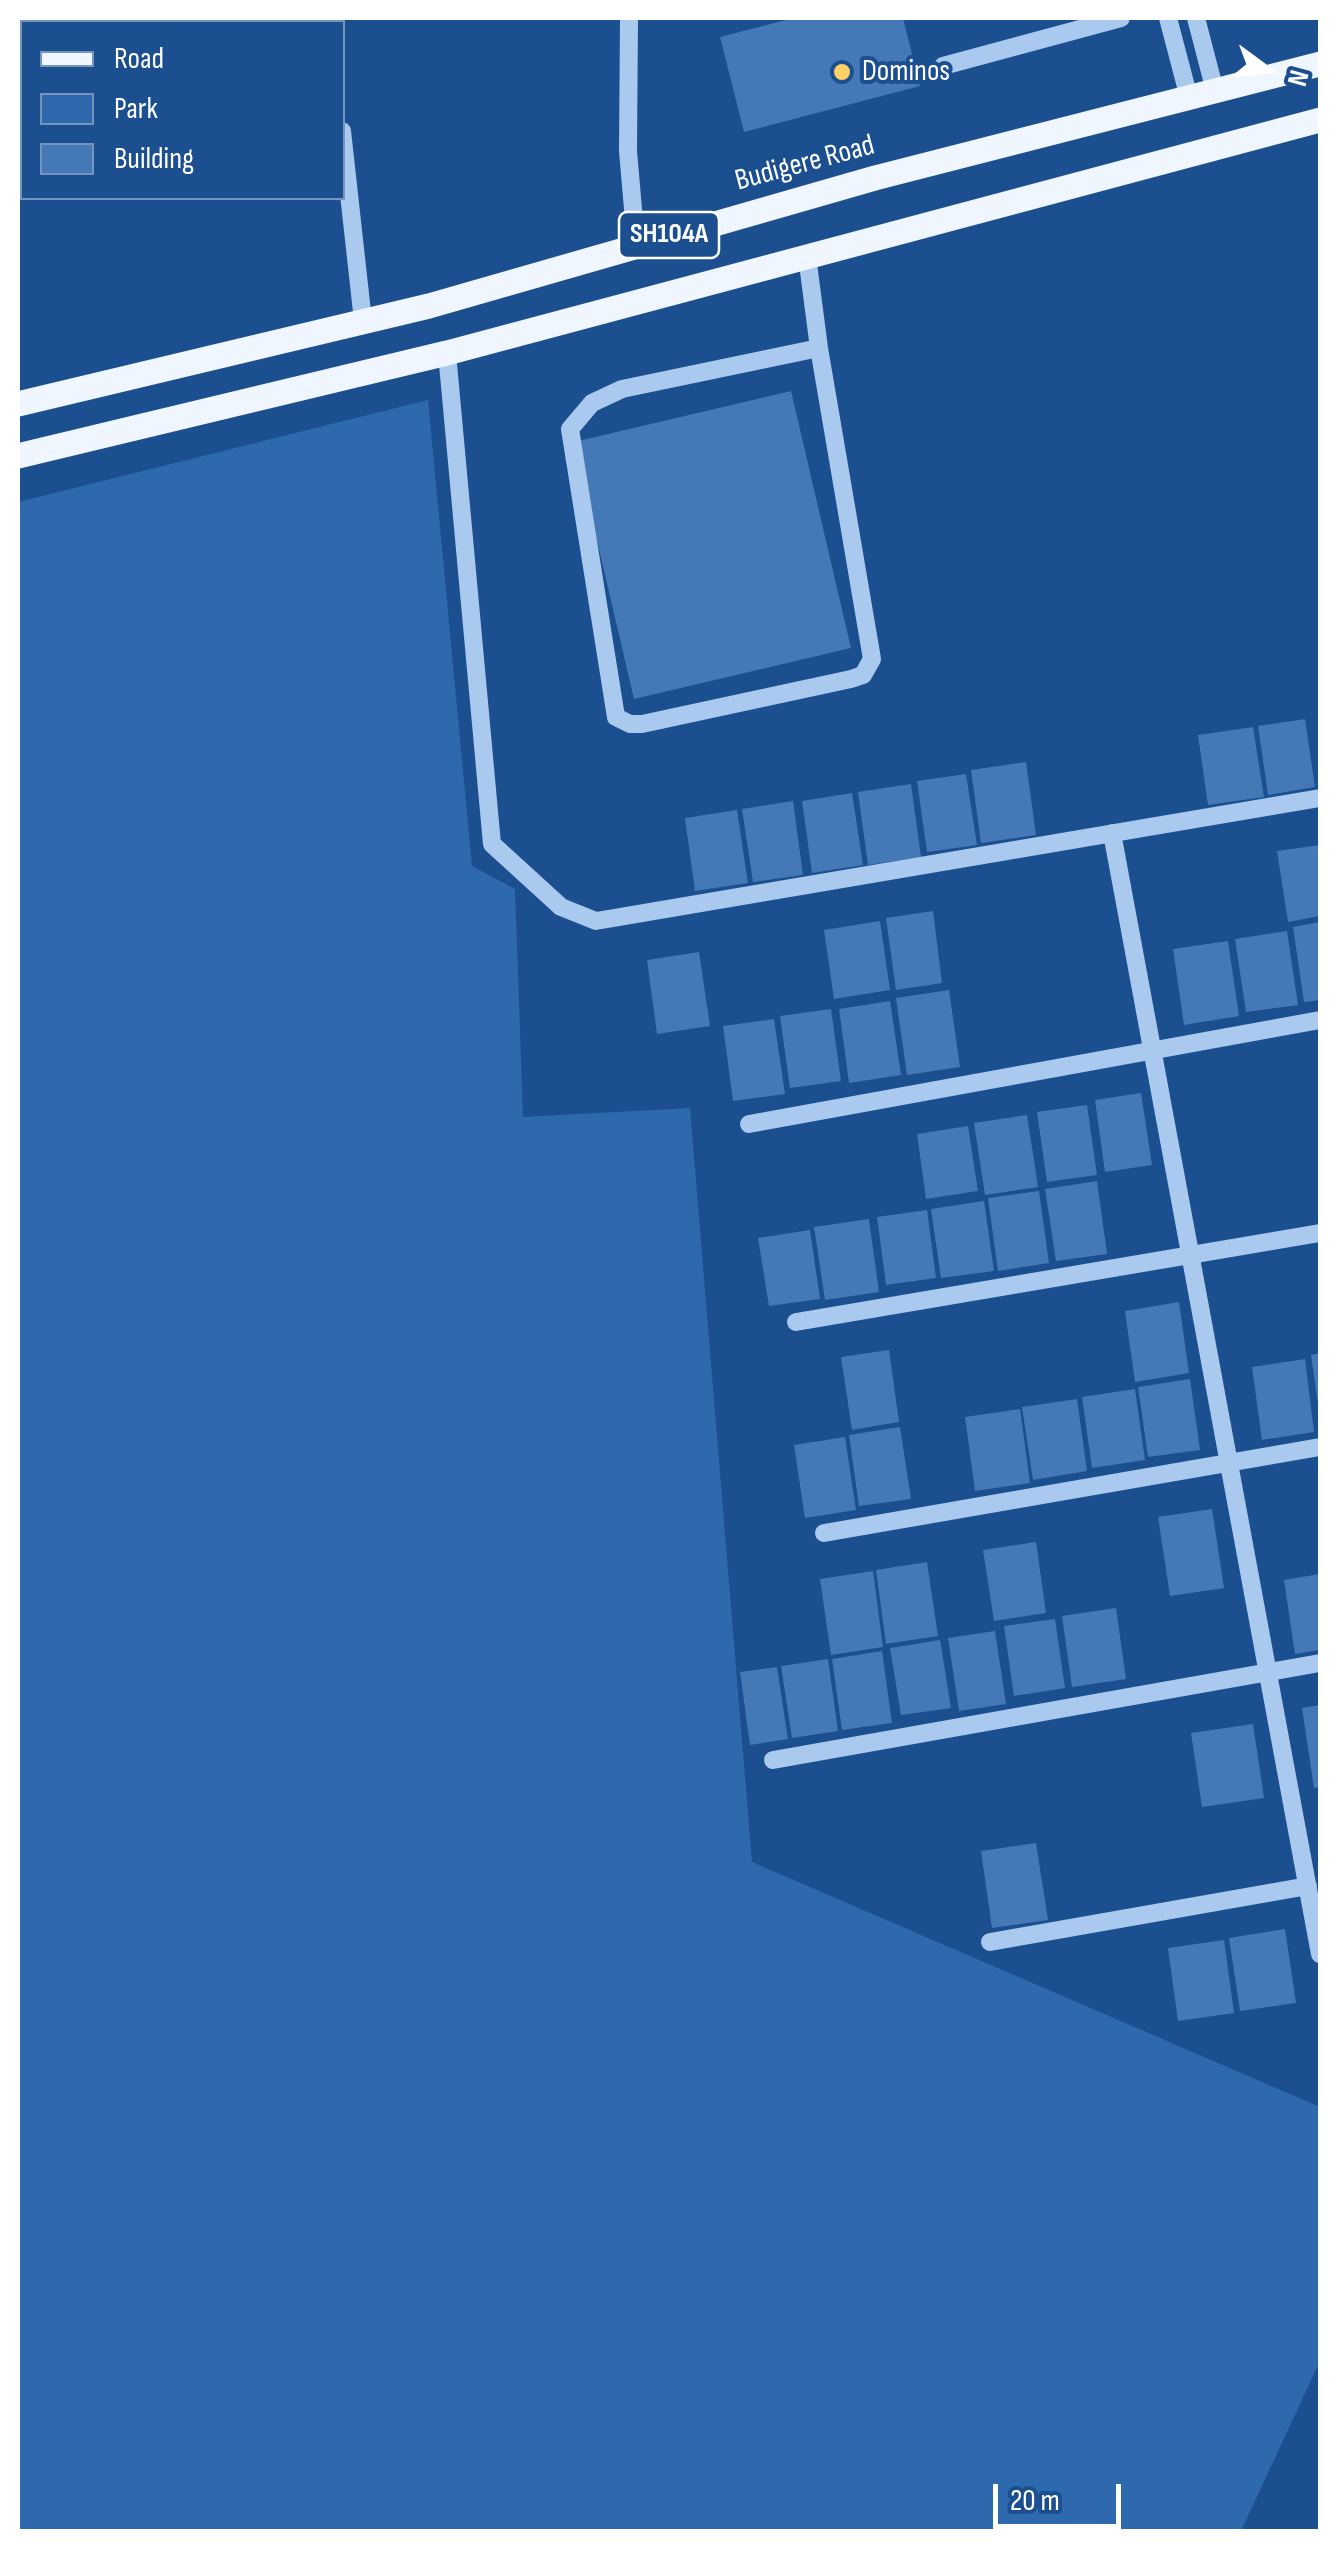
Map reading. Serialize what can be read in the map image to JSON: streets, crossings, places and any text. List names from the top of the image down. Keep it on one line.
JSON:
{"streets":{"main road":["Budigere Road","SH104A"]},"places":["Dominos"],"legend":["Road","Park","Building"],"scale_bar":"20 m","north":"right"}
